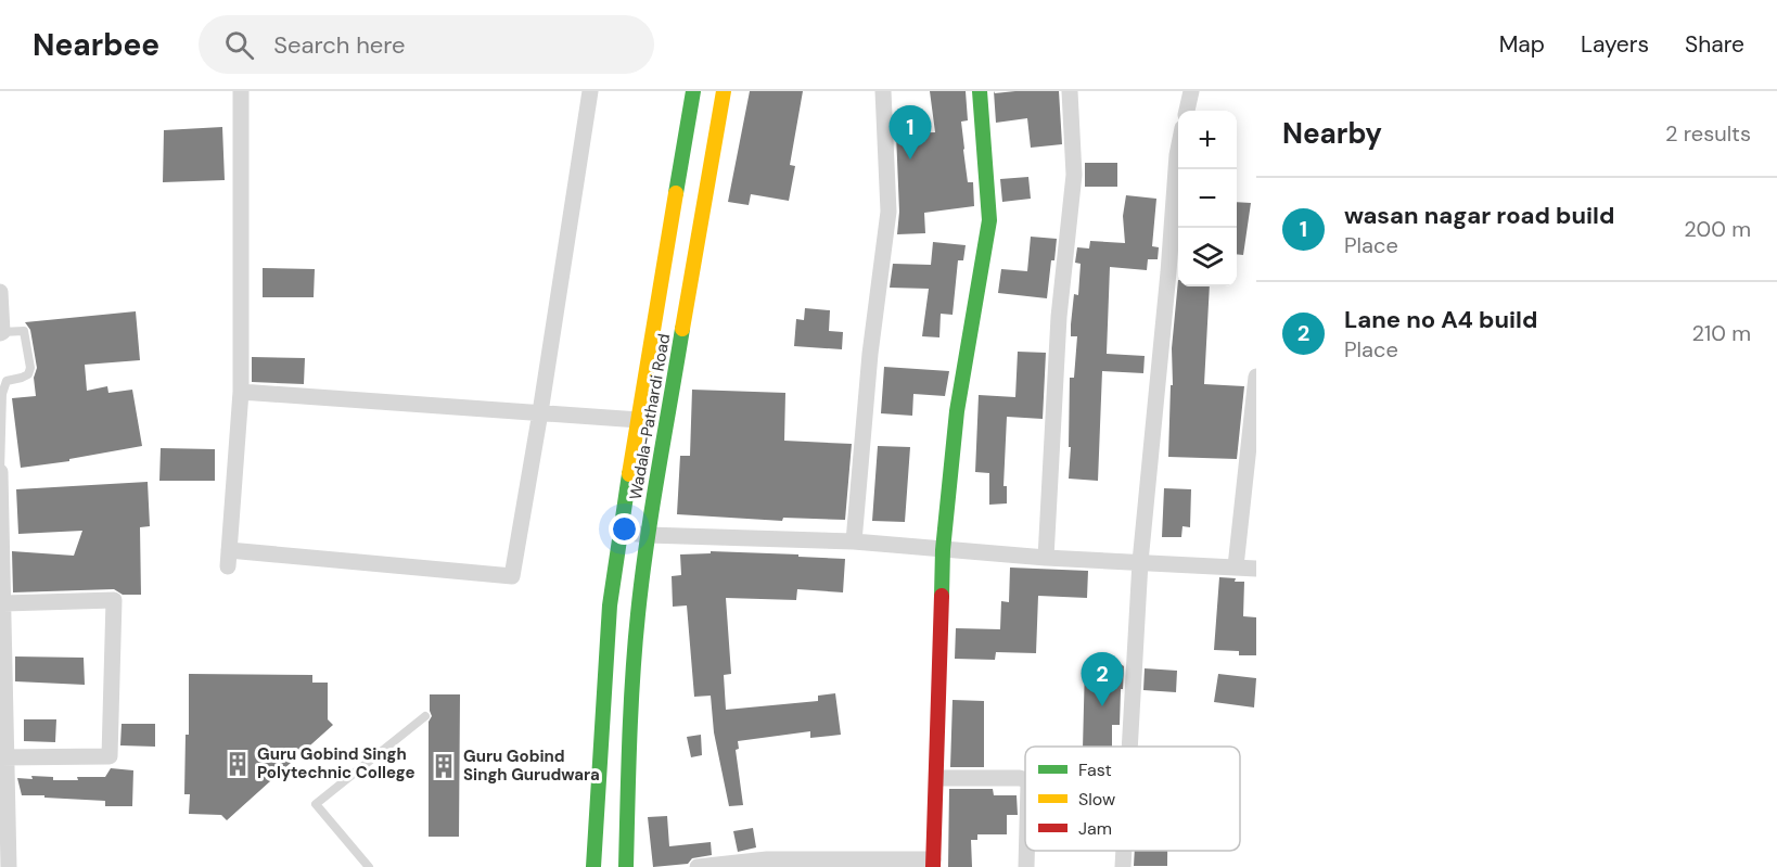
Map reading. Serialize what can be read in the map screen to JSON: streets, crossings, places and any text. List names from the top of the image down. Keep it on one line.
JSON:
{"streets":{"main road":["Wadala-Pathardi Road"]},"places":{"building":["Guru Gobind Singh Polytechnic College","Guru Gobind Singh Gurudwara"]},"legend":["Fast","Slow","Jam"],"page":{"header":"Nearbee","search":"Search here","nav":["Map","Layers","Share"],"heading":["Nearby","2 results"],"pins":["1","2"],"map_buttons":["+","−"],"list":[{"mark":"1","name":"wasan nagar road build","note":"Place","value":"200 m"},{"mark":"2","name":"Lane no A4 build","note":"Place","value":"210 m"}]}}
